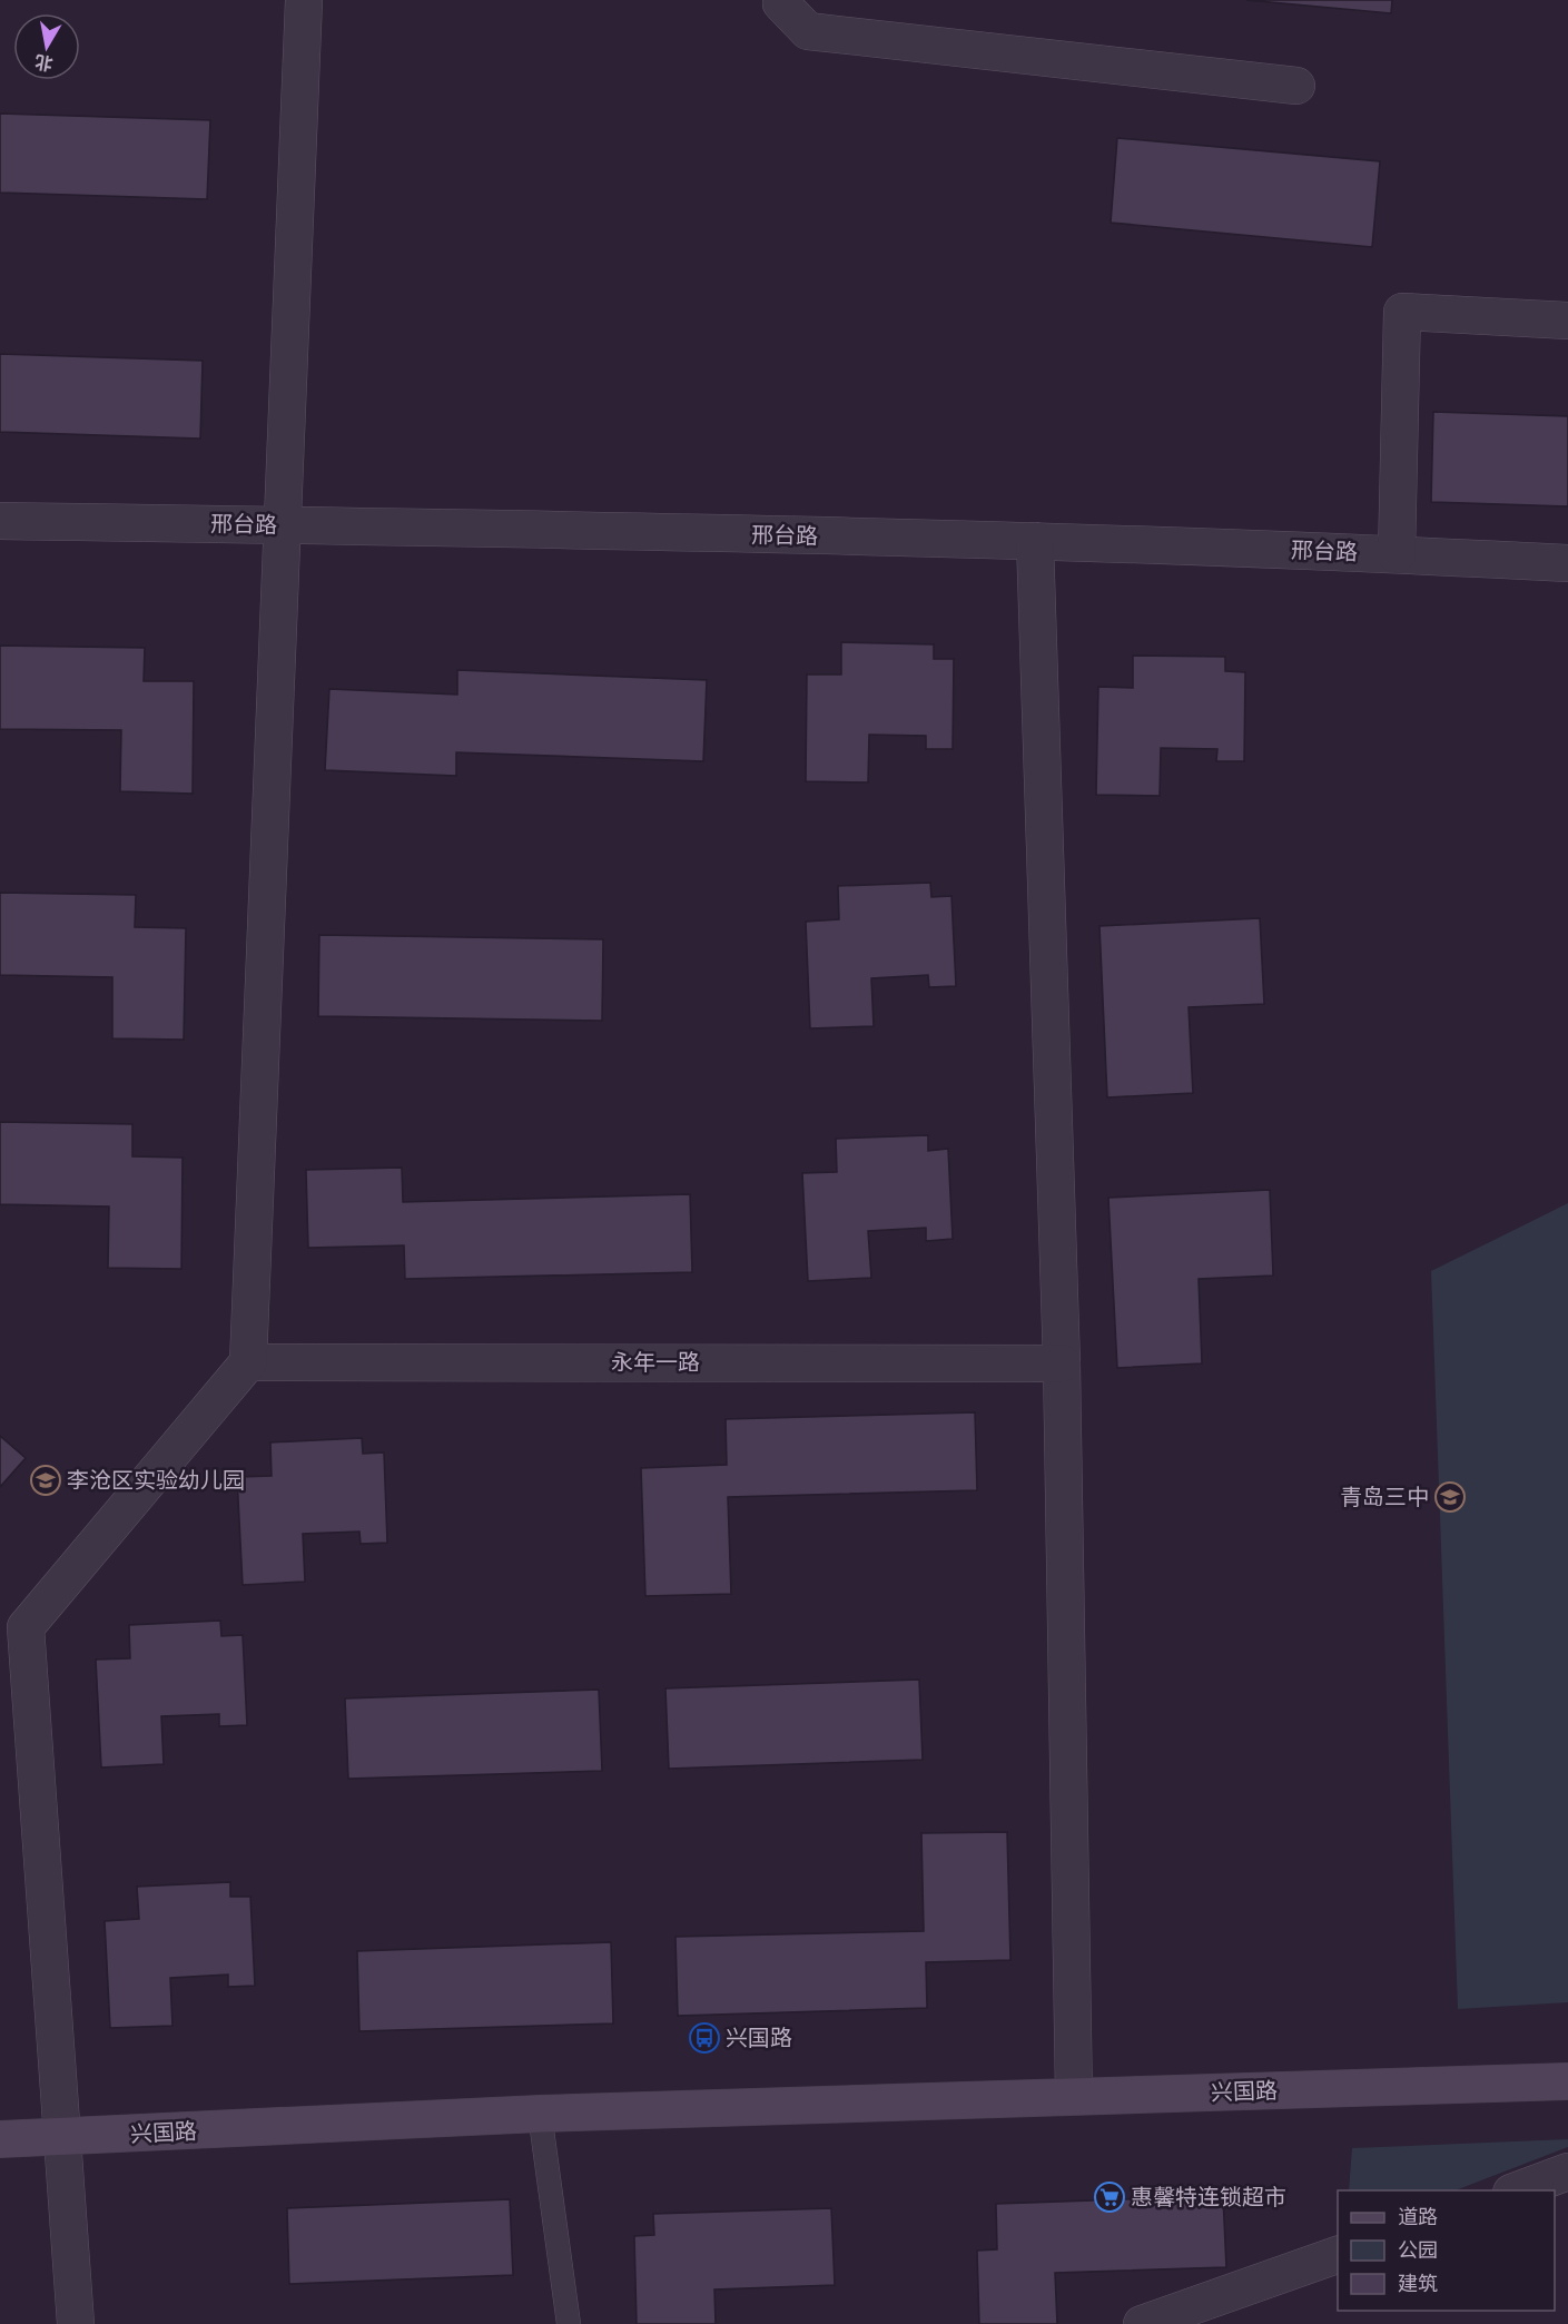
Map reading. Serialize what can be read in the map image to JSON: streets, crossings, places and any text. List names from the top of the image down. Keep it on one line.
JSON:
{"streets":{"street":["邢台路","永年一路","兴国路"]},"places":{"school or university":["李沧区实验幼儿园","青岛三中"],"bus stop":["兴国路"],"supermarket":["惠馨特连锁超市"]},"legend":["道路","公园","建筑"],"north":"bottom"}
